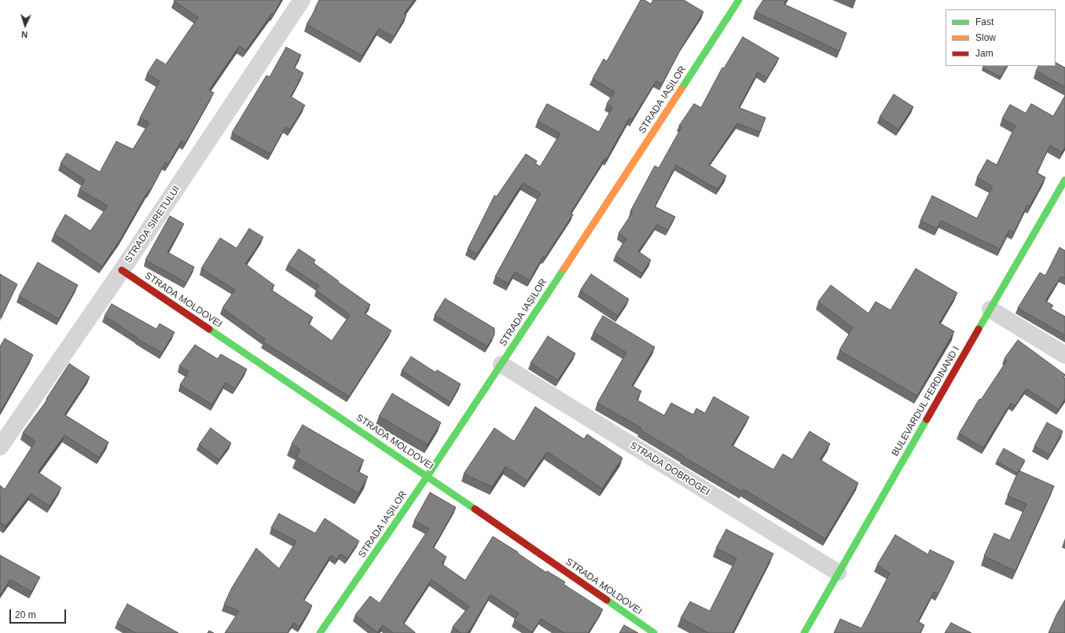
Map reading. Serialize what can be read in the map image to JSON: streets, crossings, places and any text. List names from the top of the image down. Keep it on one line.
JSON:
{"streets":{"street":["STRADA IAȘILOR","STRADA SIRETULUI","STRADA MOLDOVEI","BULEVARDUL FERDINAND I","STRADA DOBROGEI"]},"crossings":[["STRADA IAȘILOR","STRADA MOLDOVEI"],["STRADA IAȘILOR","STRADA DOBROGEI"],["STRADA SIRETULUI","STRADA MOLDOVEI"],["BULEVARDUL FERDINAND I","STRADA DOBROGEI"]],"legend":["Fast","Slow","Jam"],"scale_bar":"20 m","north":"bottom"}
